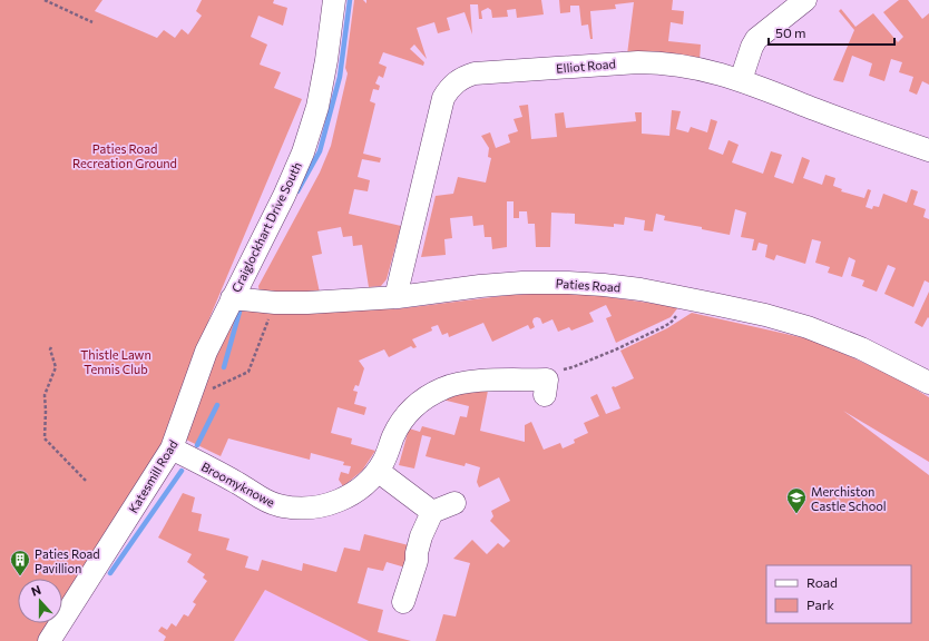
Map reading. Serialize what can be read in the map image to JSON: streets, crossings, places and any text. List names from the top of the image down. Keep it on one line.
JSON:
{"streets":{"street":["Elliot Road","Craiglockhart Drive South","Paties Road","Katesmill Road","Broomyknowe"]},"crossings":[["Elliot Road","Paties Road"],["Craiglockhart Drive South","Paties Road"],["Craiglockhart Drive South","Katesmill Road"],["Paties Road","Katesmill Road"],["Katesmill Road","Broomyknowe"]],"parks":["Paties Road Recreation Ground","Thistle Lawn Tennis Club"],"places":{"school or university":["Merchiston Castle School"],"building":["Paties Road Pavillion"]},"legend":["Road","Park"],"scale_bar":"50 m","north":"top"}
